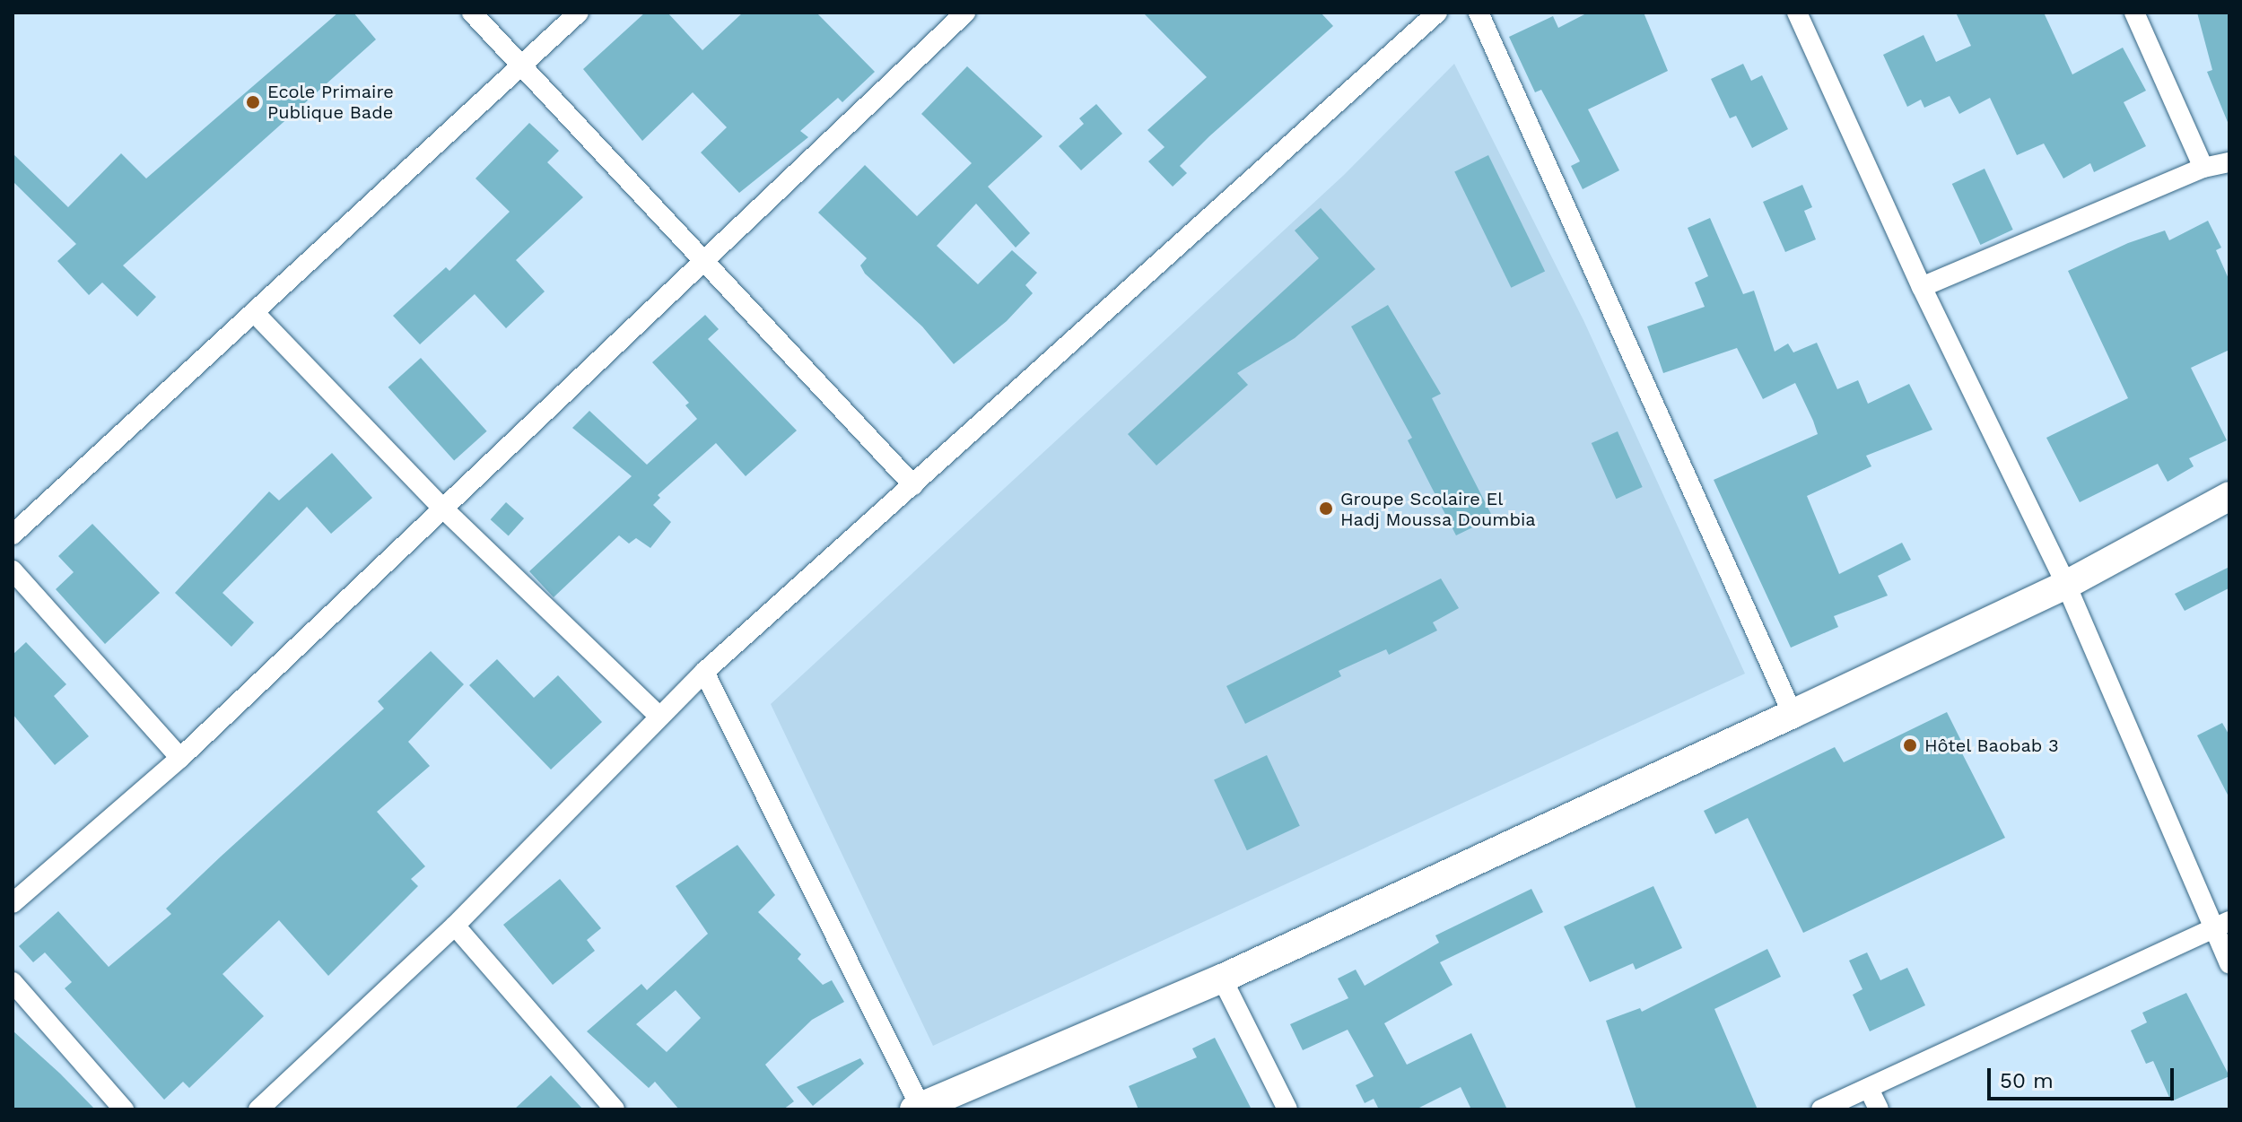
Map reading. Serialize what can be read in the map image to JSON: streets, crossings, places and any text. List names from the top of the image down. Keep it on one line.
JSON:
{"places":["Ecole Primaire Publique Bade","Groupe Scolaire El Hadj Moussa Doumbia","Hôtel Baobab 3"],"scale_bar":"50 m"}
